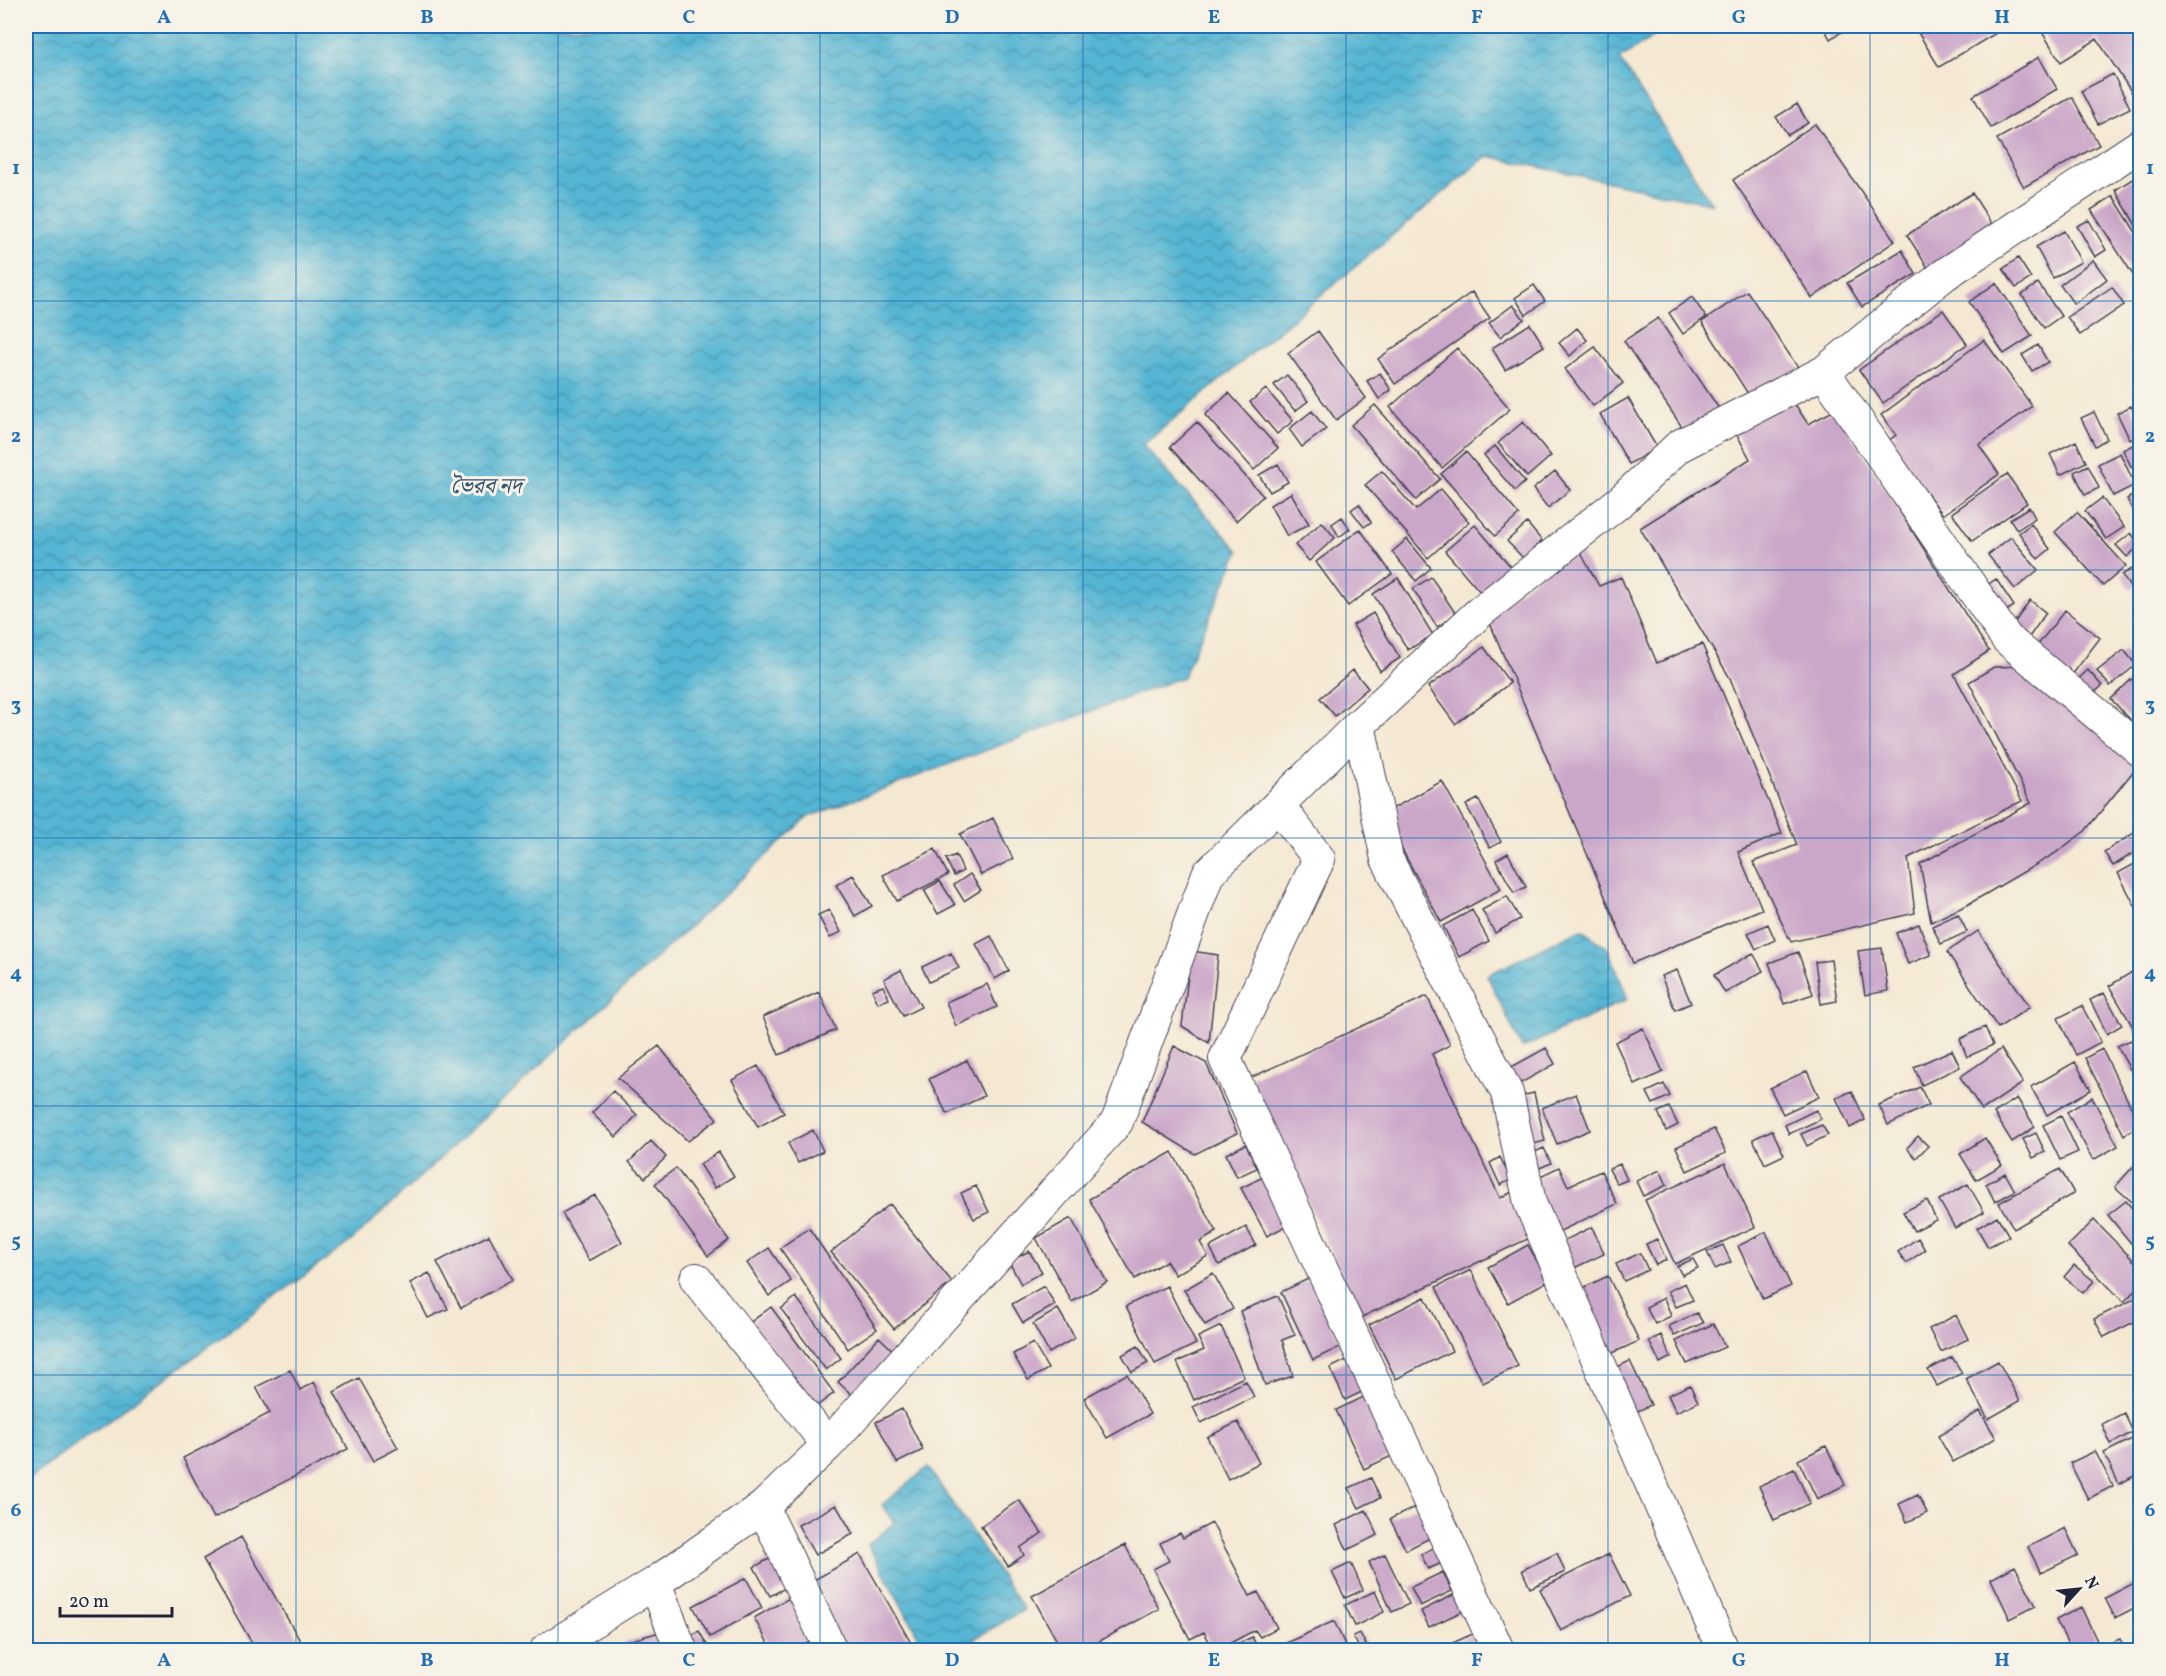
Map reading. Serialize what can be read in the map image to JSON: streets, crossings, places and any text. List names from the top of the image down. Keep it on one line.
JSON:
{"water":["ভৈরব নদ"],"scale_bar":"20 m","north":"top right","grid":{"columns":["A","B","C","D","E","F","G","H"],"rows":["1","2","3","4","5","6"]}}
